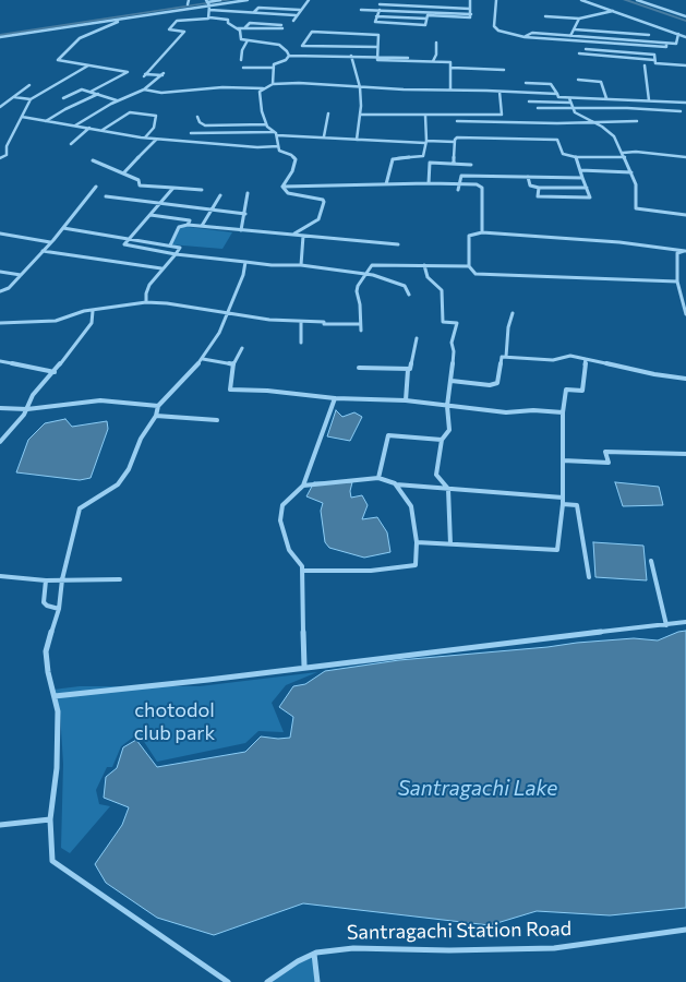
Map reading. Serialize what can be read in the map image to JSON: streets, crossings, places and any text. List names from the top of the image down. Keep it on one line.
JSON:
{"streets":{"street":["Santragachi Station Road"]},"water":["Santragachi Lake"],"parks":["chotodol club park"]}
